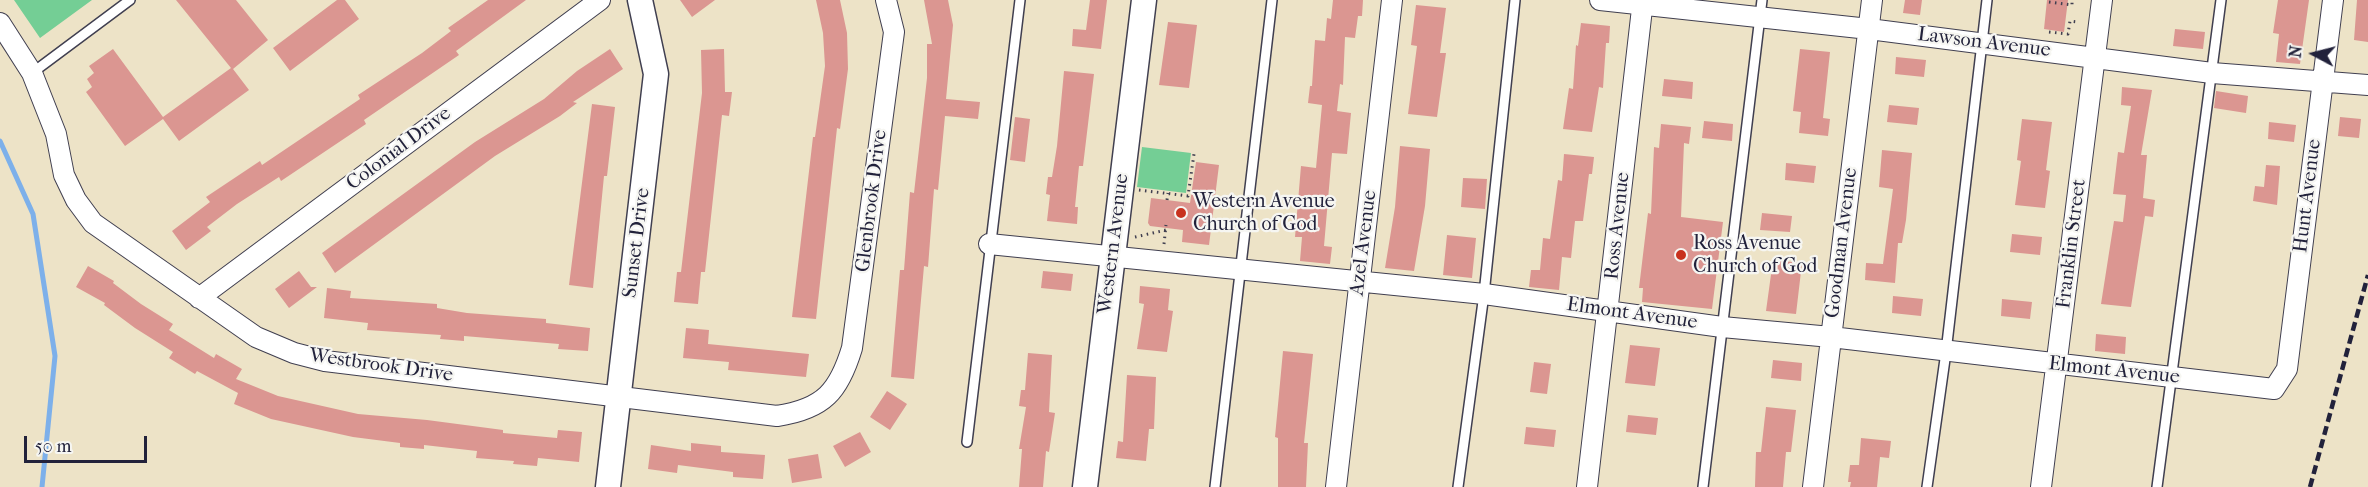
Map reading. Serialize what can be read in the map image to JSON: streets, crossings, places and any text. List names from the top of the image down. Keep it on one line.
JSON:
{"streets":{"street":["Lawson Avenue","Colonial Drive","Hunt Avenue","Glenbrook Drive","Ross Avenue","Sunset Drive","Azel Avenue","Goodman Avenue","Western Avenue","Franklin Street","Elmont Avenue","Westbrook Drive"]},"crossings":[["Lawson Avenue","Hunt Avenue"],["Lawson Avenue","Ross Avenue"],["Lawson Avenue","Goodman Avenue"],["Lawson Avenue","Franklin Street"],["Colonial Drive","Westbrook Drive"],["Hunt Avenue","Elmont Avenue"],["Glenbrook Drive","Westbrook Drive"],["Ross Avenue","Elmont Avenue"],["Sunset Drive","Westbrook Drive"],["Azel Avenue","Elmont Avenue"],["Goodman Avenue","Elmont Avenue"],["Western Avenue","Elmont Avenue"],["Franklin Street","Elmont Avenue"]],"places":["Western Avenue Church of God","Ross Avenue Church of God"],"scale_bar":"50 m","north":"left"}
